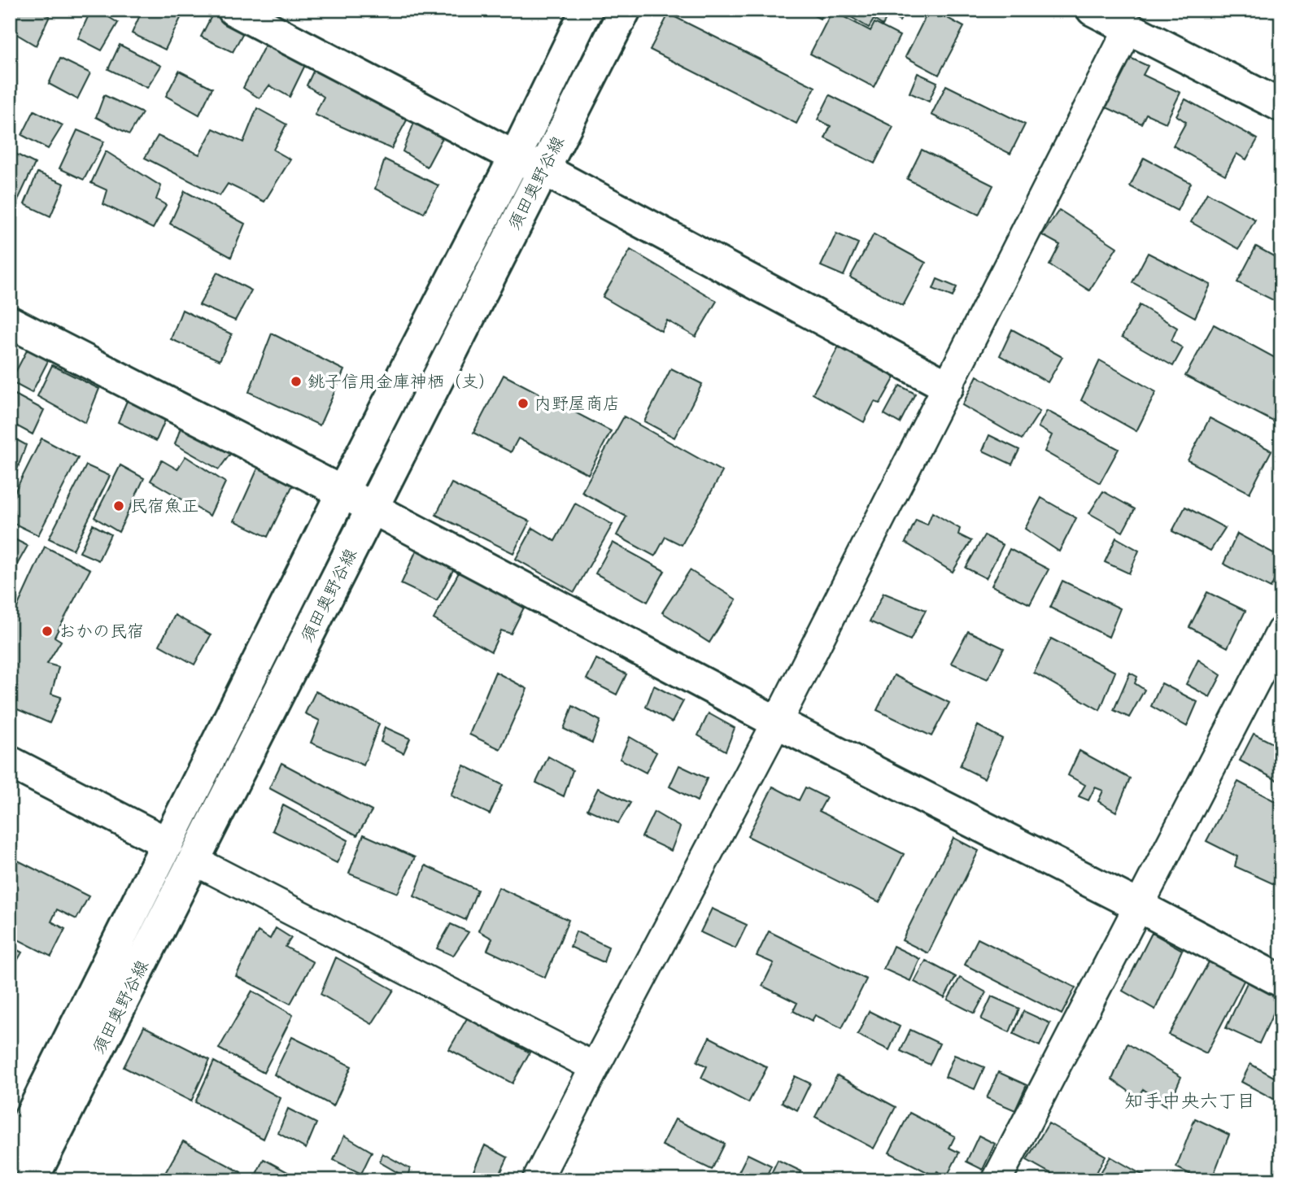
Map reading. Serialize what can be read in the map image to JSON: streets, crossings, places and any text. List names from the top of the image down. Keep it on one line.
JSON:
{"streets":{"street":["須田奥野谷線"]},"districts":["知手中央六丁目"],"places":["銚子信用金庫神栖（支）","内野屋商店","民宿魚正","おかの民宿"]}
